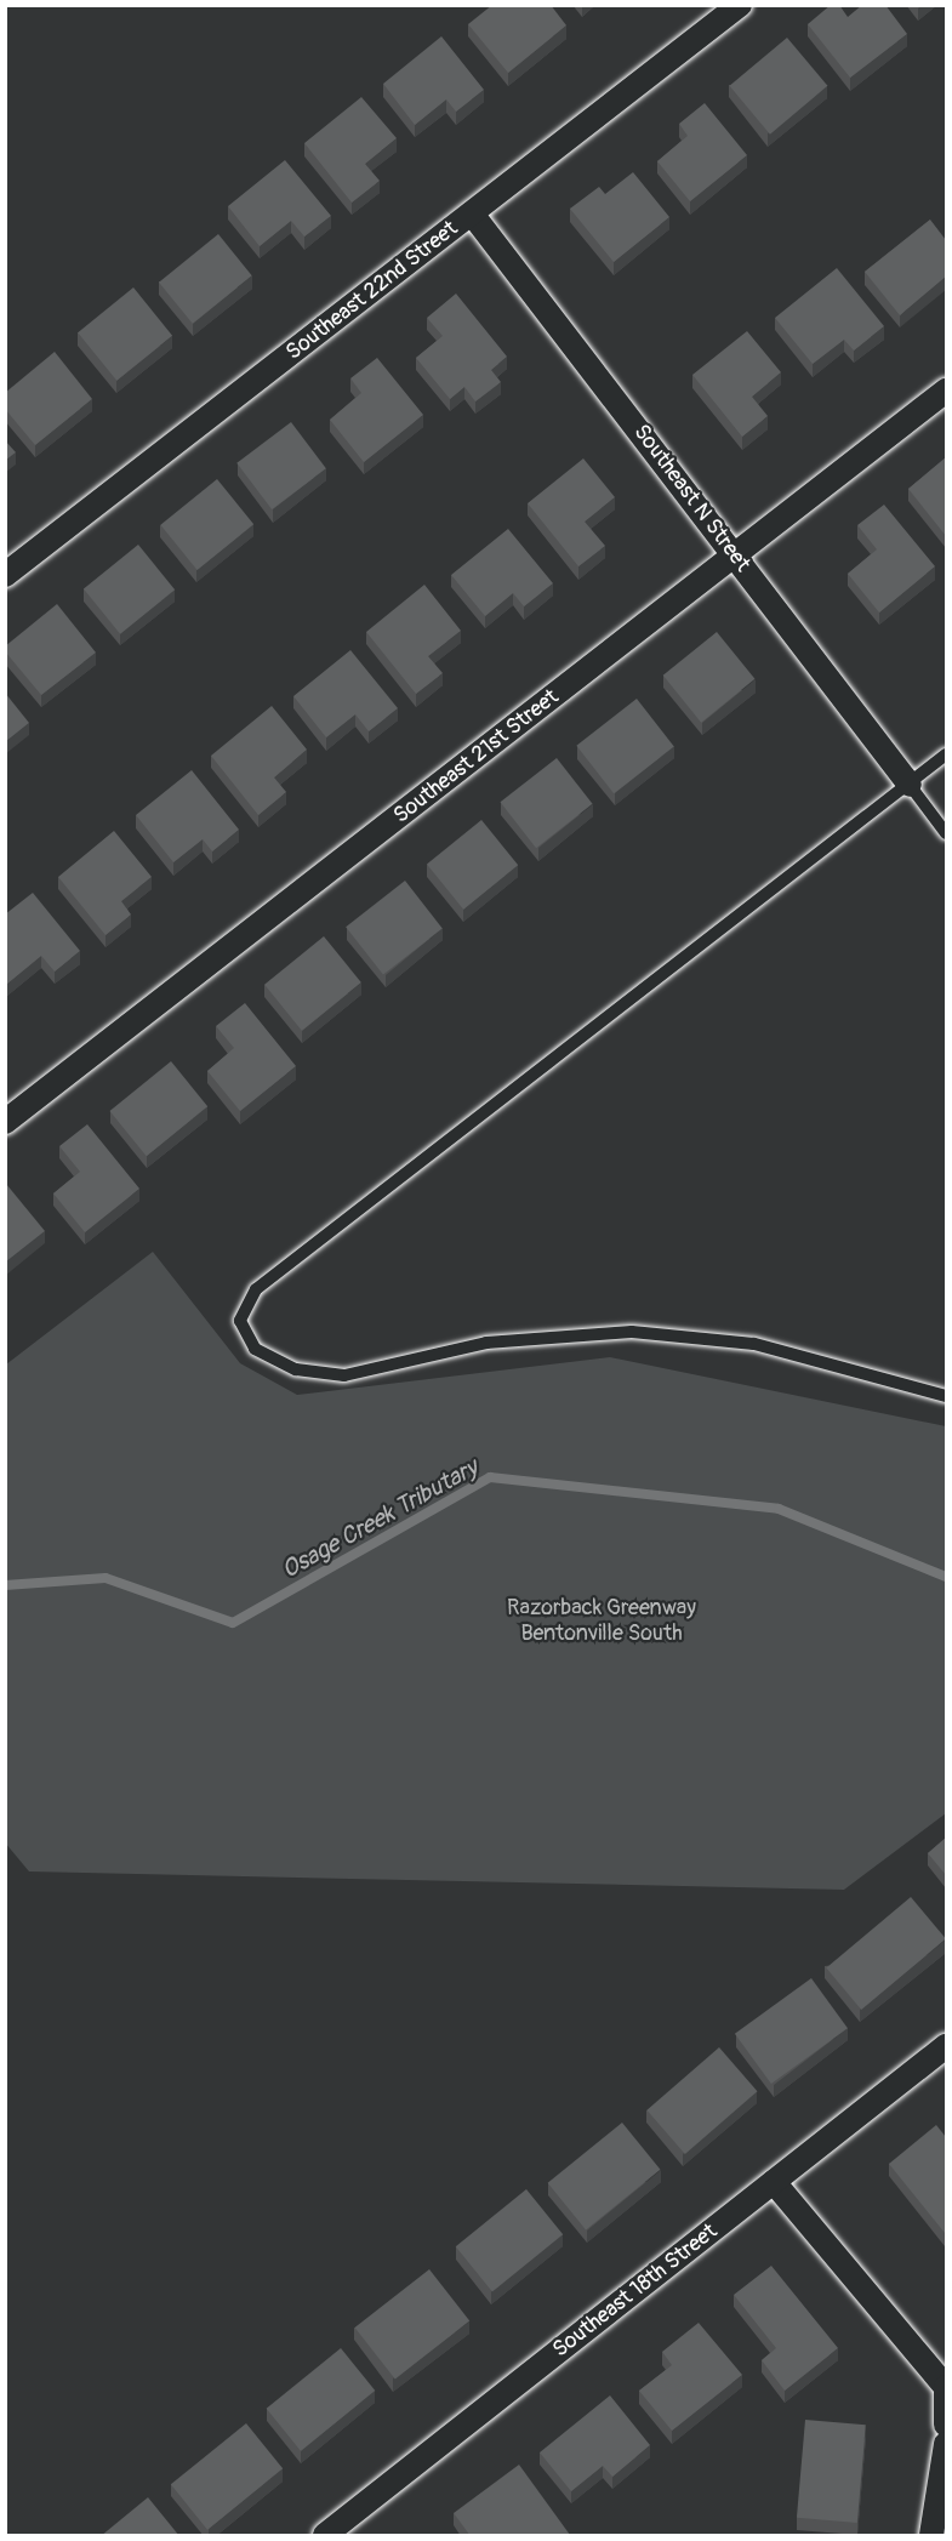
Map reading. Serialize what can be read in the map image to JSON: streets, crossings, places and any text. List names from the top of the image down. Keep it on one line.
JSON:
{"streets":{"street":["Southeast 22nd Street","Southeast N Street","Southeast 21st Street","Southeast 18th Street"]},"crossings":[["Southeast 22nd Street","Southeast N Street"],["Southeast N Street","Southeast 21st Street"]],"water":["Osage Creek Tributary"],"parks":["Razorback Greenway Bentonville South"]}
